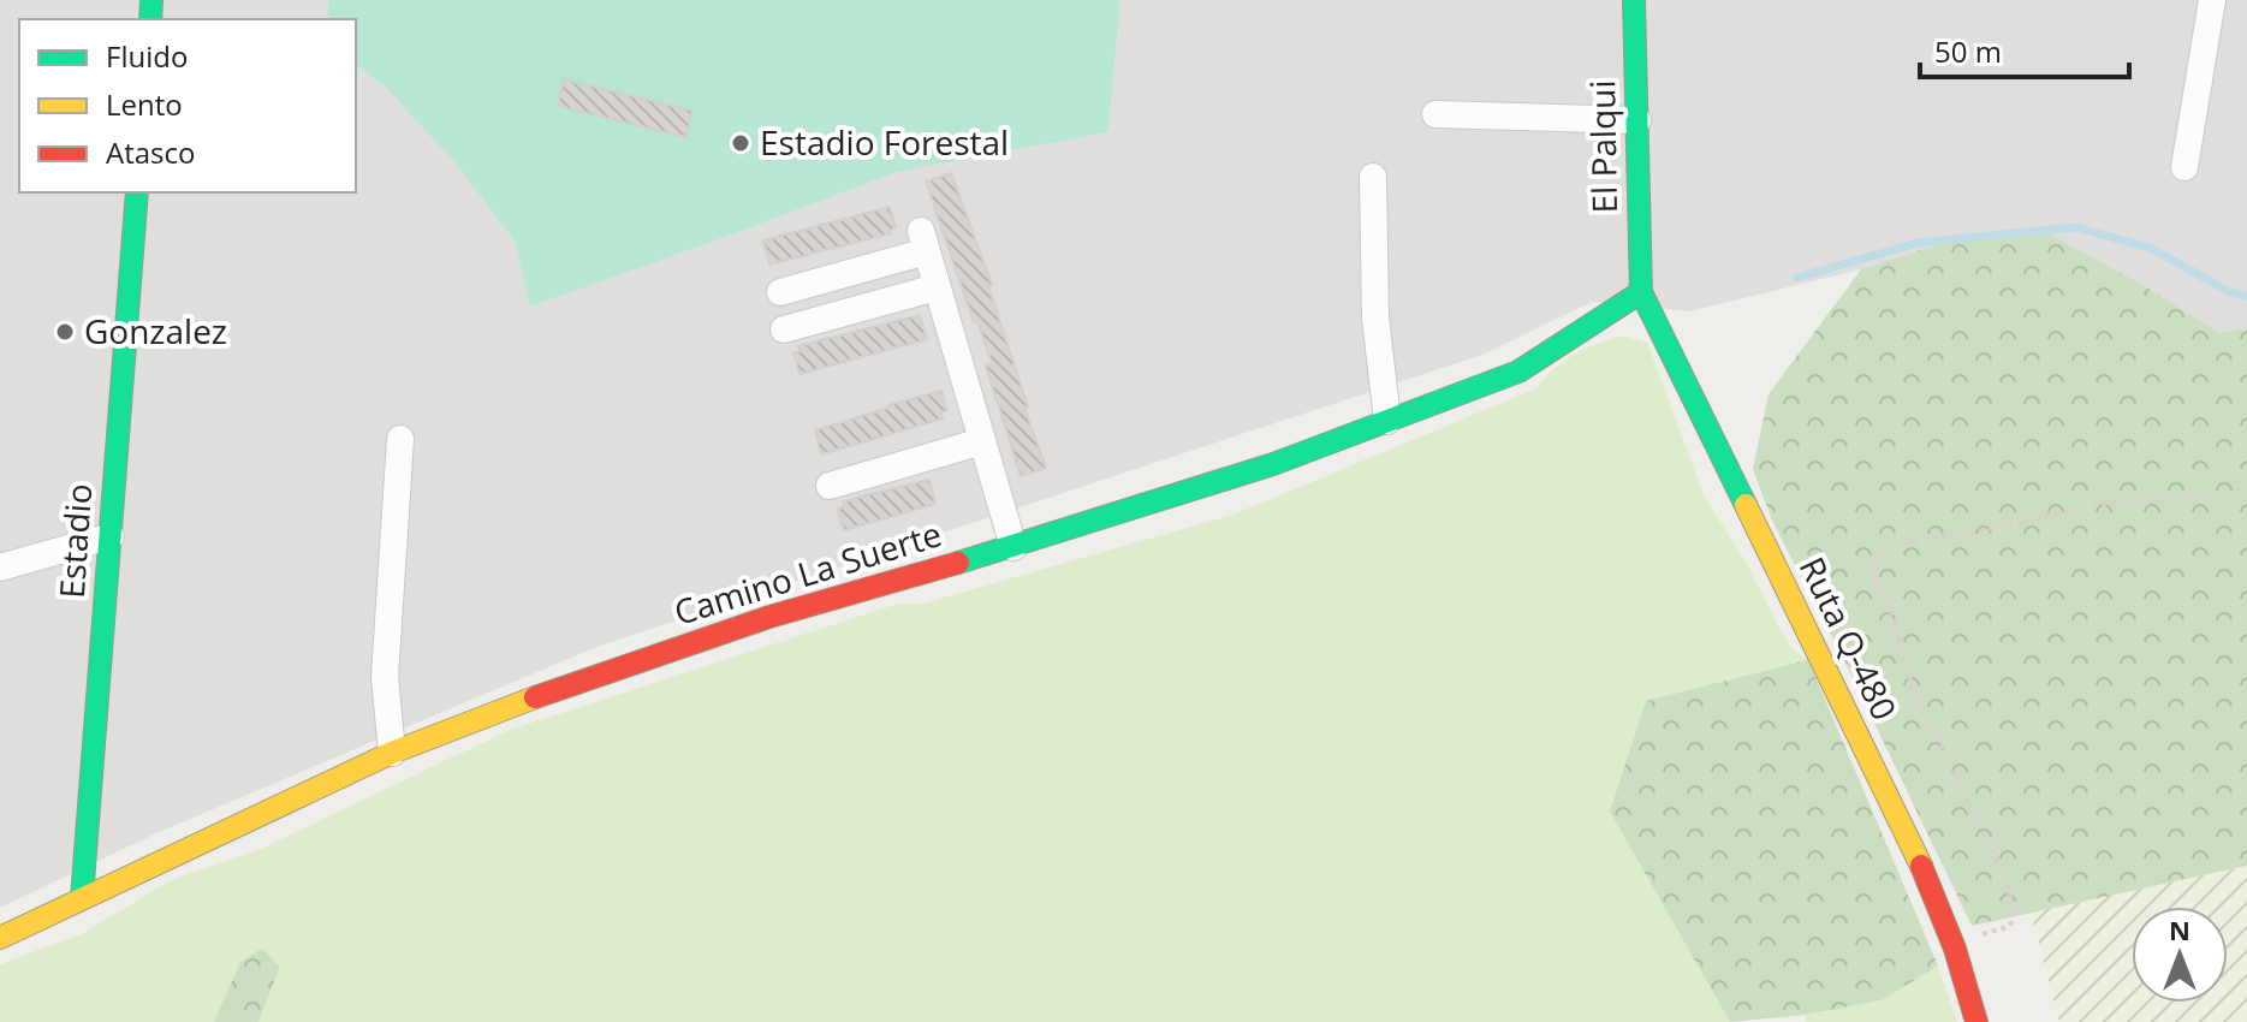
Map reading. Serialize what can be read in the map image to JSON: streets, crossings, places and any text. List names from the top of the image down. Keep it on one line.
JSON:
{"streets":{"street":["El Palqui","Estadio","Camino La Suerte","Ruta Q-480"]},"crossings":[["El Palqui","Camino La Suerte"],["El Palqui","Ruta Q-480"],["Estadio","Camino La Suerte"],["Camino La Suerte","Ruta Q-480"]],"places":["Estadio Forestal","Gonzalez"],"legend":["Fluido","Lento","Atasco"],"scale_bar":"50 m","north":"top"}
